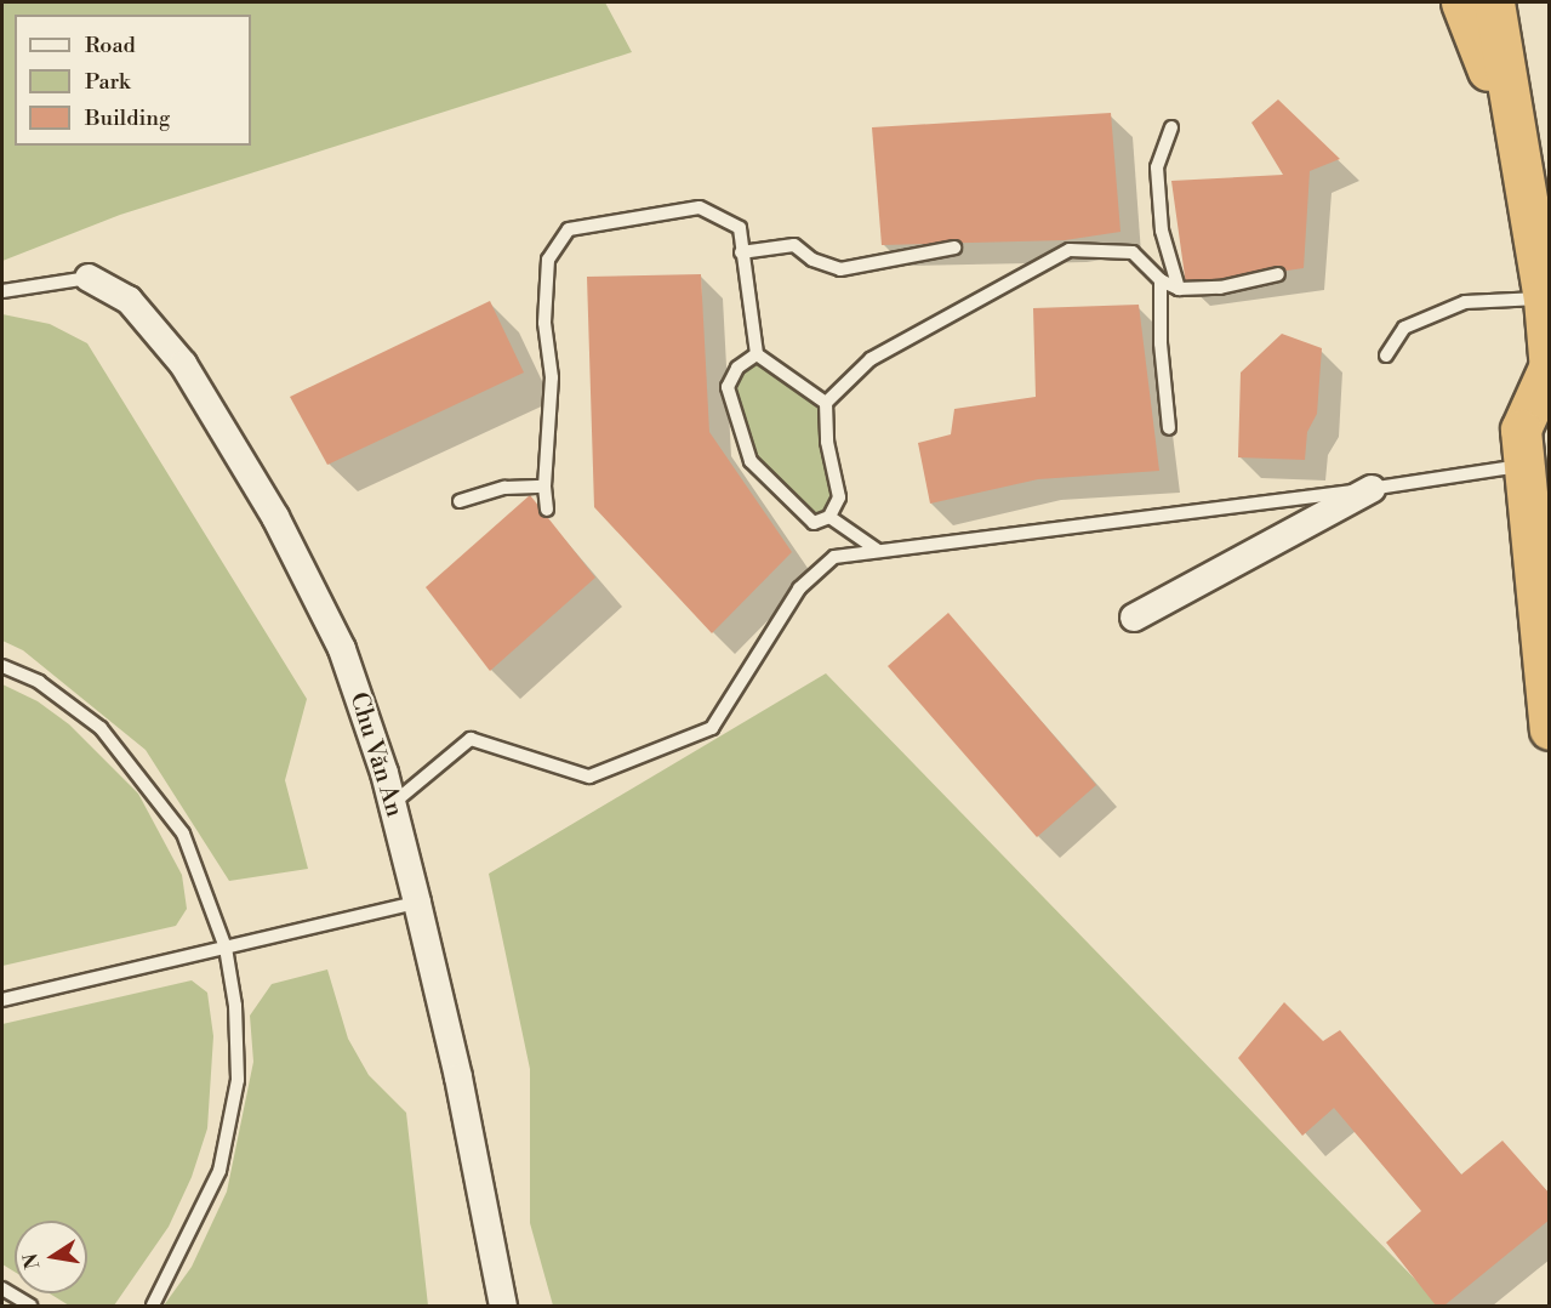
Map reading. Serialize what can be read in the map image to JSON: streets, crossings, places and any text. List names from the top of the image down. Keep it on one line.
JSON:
{"streets":{"street":["Chu Văn An"]},"legend":["Road","Park","Building"],"north":"left"}
